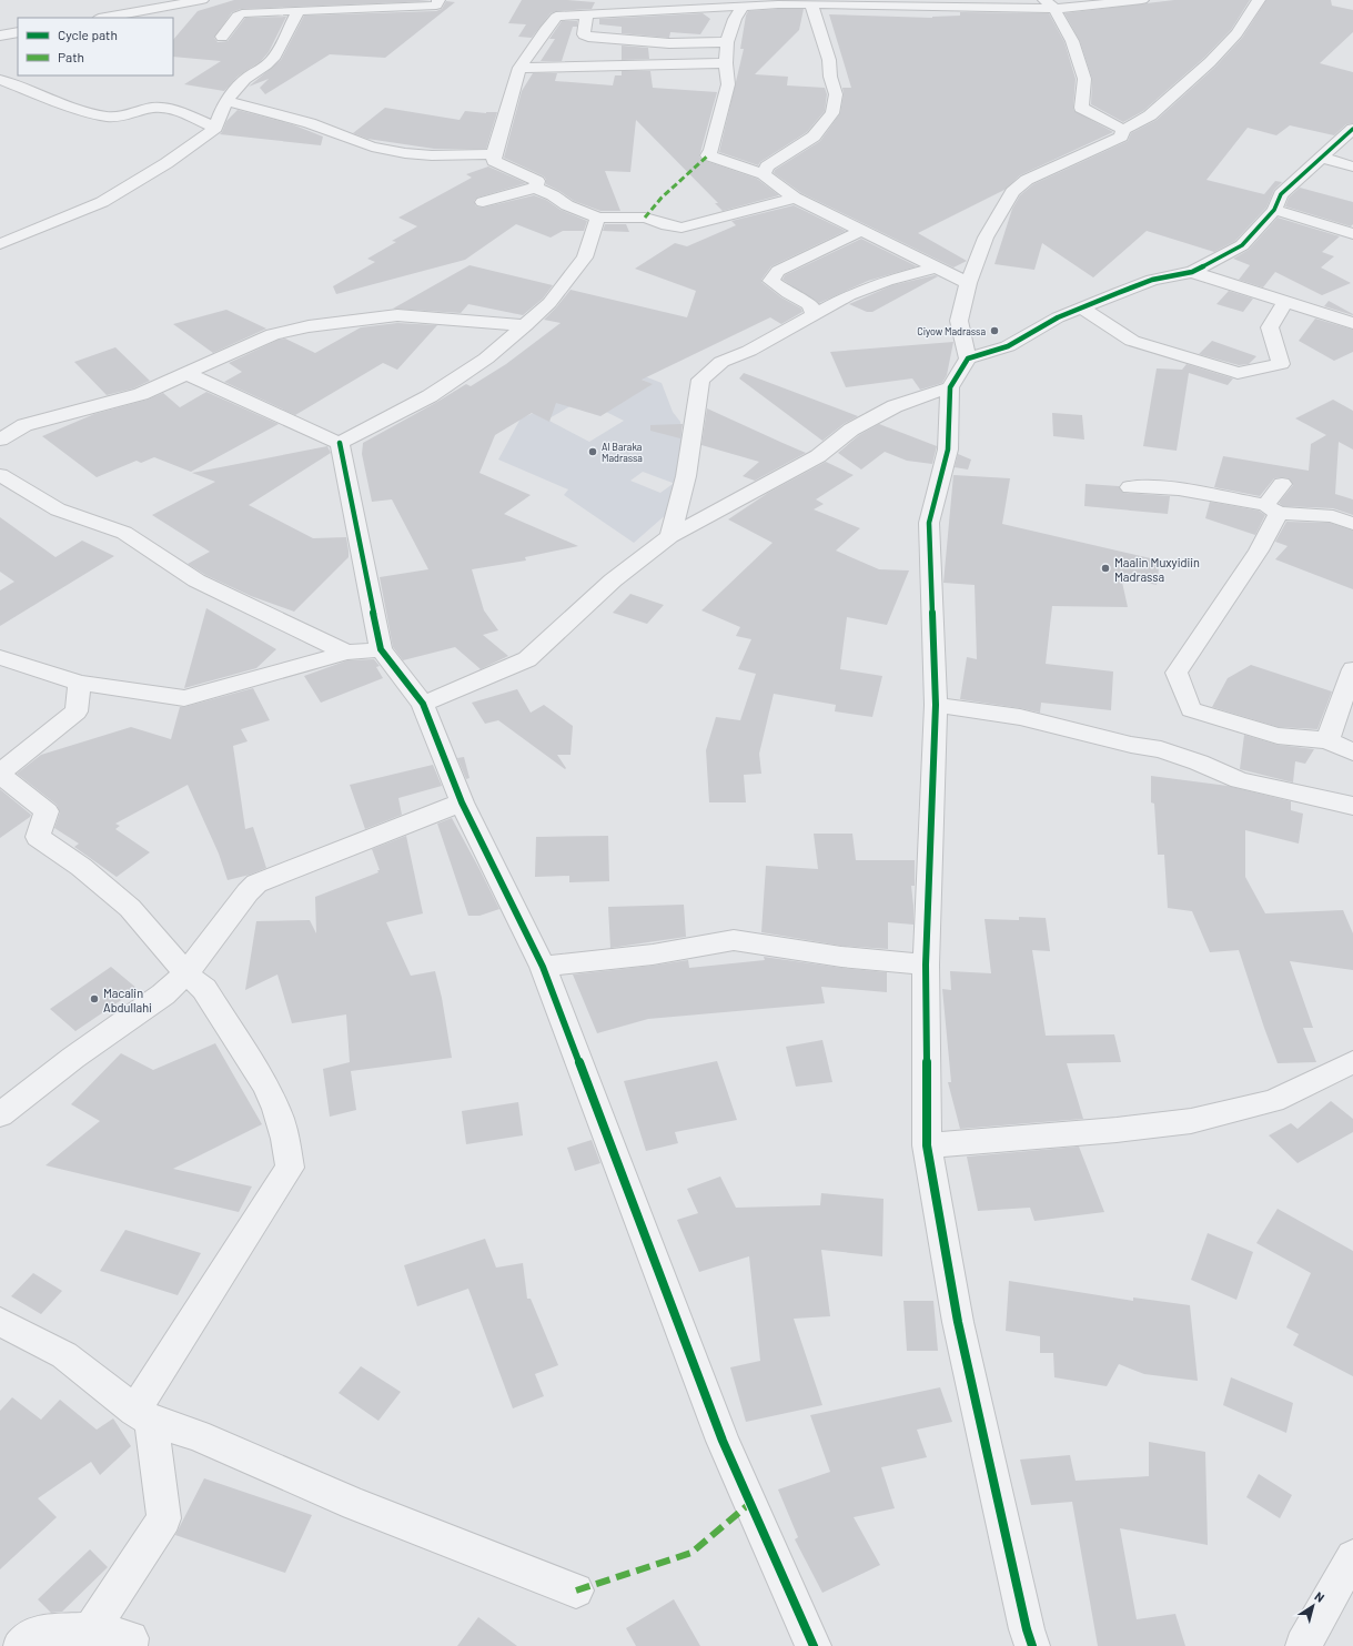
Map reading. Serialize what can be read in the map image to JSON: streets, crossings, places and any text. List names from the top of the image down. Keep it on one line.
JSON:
{"places":["Ciyow Madrassa","Al Baraka Madrassa","Maalin Muxyidiin Madrassa","Macalin Abdullahi"],"legend":["Cycle path","Path"],"north":"top right"}
